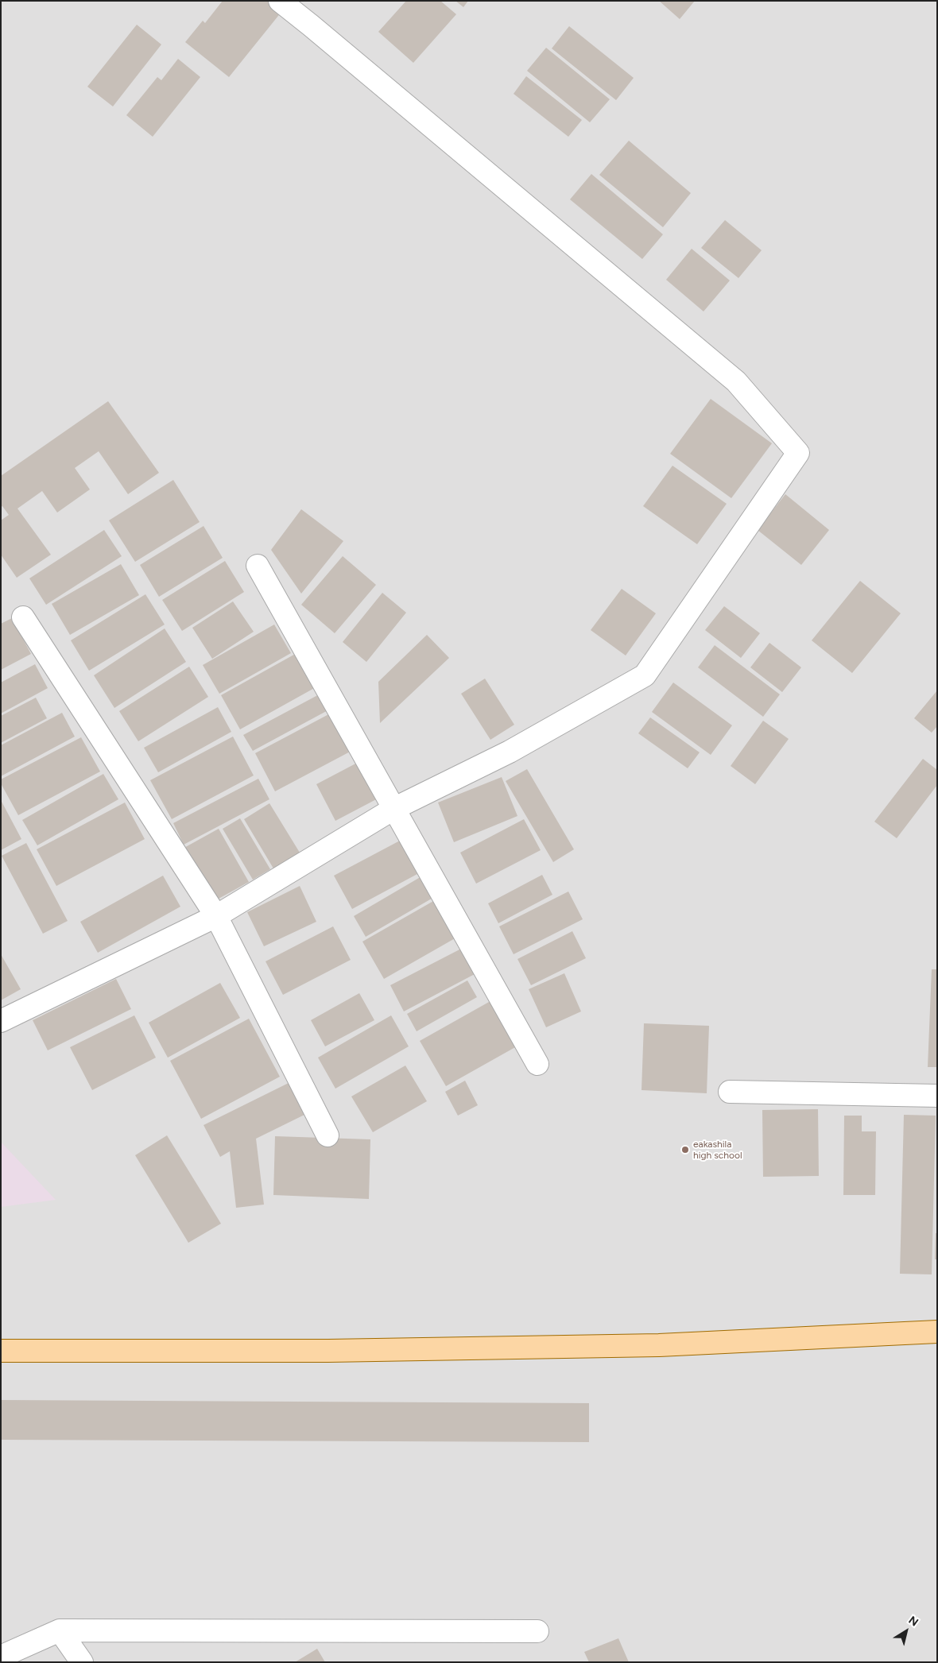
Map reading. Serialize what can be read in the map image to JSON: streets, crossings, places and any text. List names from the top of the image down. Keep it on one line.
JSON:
{"places":["eakashila high school"],"north":"top right"}
